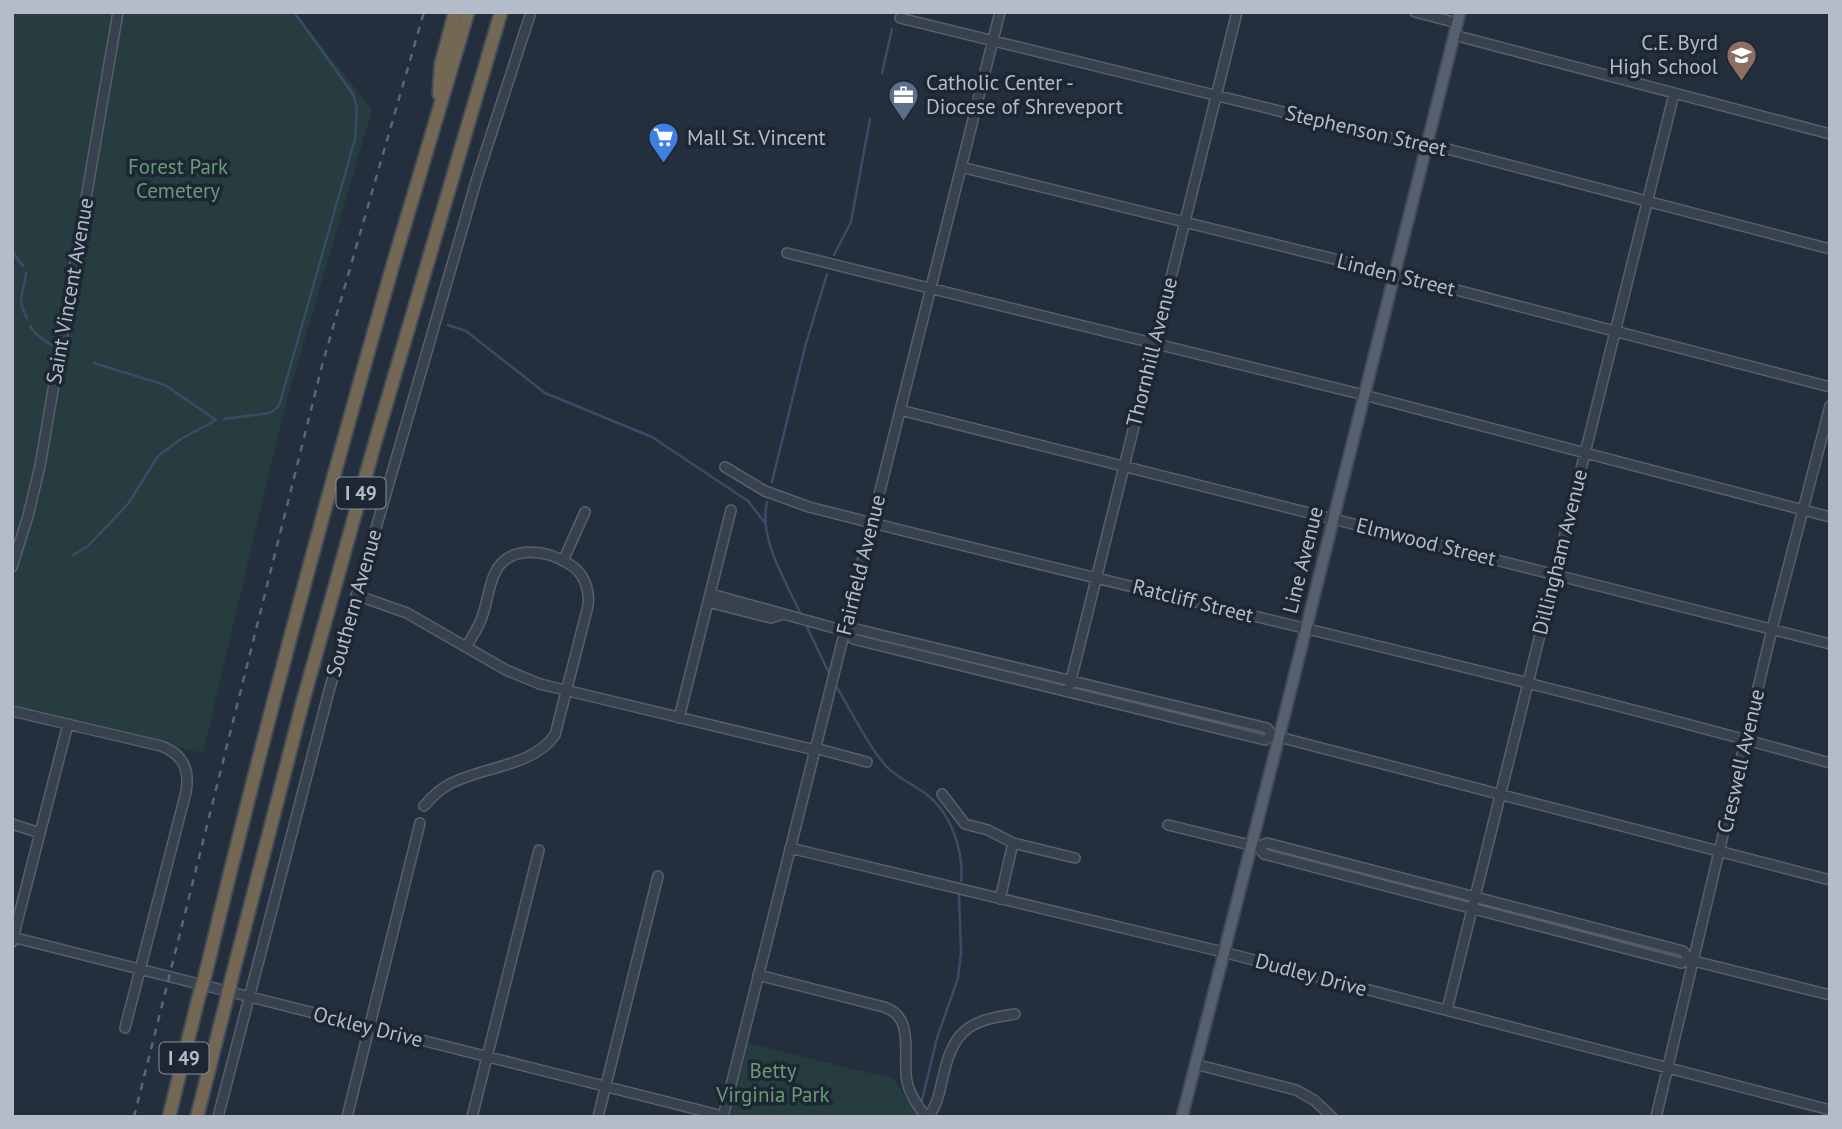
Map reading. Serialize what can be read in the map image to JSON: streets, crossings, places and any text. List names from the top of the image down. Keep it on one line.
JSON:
{"streets":{"highway":["I 49"],"main road":["Line Avenue"],"street":["Stephenson Street","Linden Street","Saint Vincent Avenue","Thornhill Avenue","Elmwood Street","Dillingham Avenue","Fairfield Avenue","Ratcliff Street","Southern Avenue","Creswell Avenue","Dudley Drive","Ockley Drive"]},"crossings":[["Stephenson Street","Thornhill Avenue"],["Stephenson Street","Dillingham Avenue"],["Stephenson Street","Line Avenue"],["Stephenson Street","Fairfield Avenue"],["Linden Street","Thornhill Avenue"],["Linden Street","Dillingham Avenue"],["Linden Street","Line Avenue"],["Linden Street","Fairfield Avenue"],["Thornhill Avenue","Elmwood Street"],["Thornhill Avenue","Ratcliff Street"],["Elmwood Street","Dillingham Avenue"],["Elmwood Street","Line Avenue"],["Elmwood Street","Fairfield Avenue"],["Elmwood Street","Creswell Avenue"],["Dillingham Avenue","Ratcliff Street"],["Dillingham Avenue","Dudley Drive"],["Line Avenue","Ratcliff Street"],["Line Avenue","Dudley Drive"],["Fairfield Avenue","Ratcliff Street"],["Fairfield Avenue","Dudley Drive"],["Fairfield Avenue","Ockley Drive"],["Ratcliff Street","Creswell Avenue"],["Southern Avenue","Ockley Drive"],["Creswell Avenue","Dudley Drive"]],"parks":["Forest Park Cemetery","Betty Virginia Park"],"places":{"school or university":["C.E. Byrd High School"],"office":["Catholic Center - Diocese of Shreveport"],"supermarket":["Mall St. Vincent"]}}
